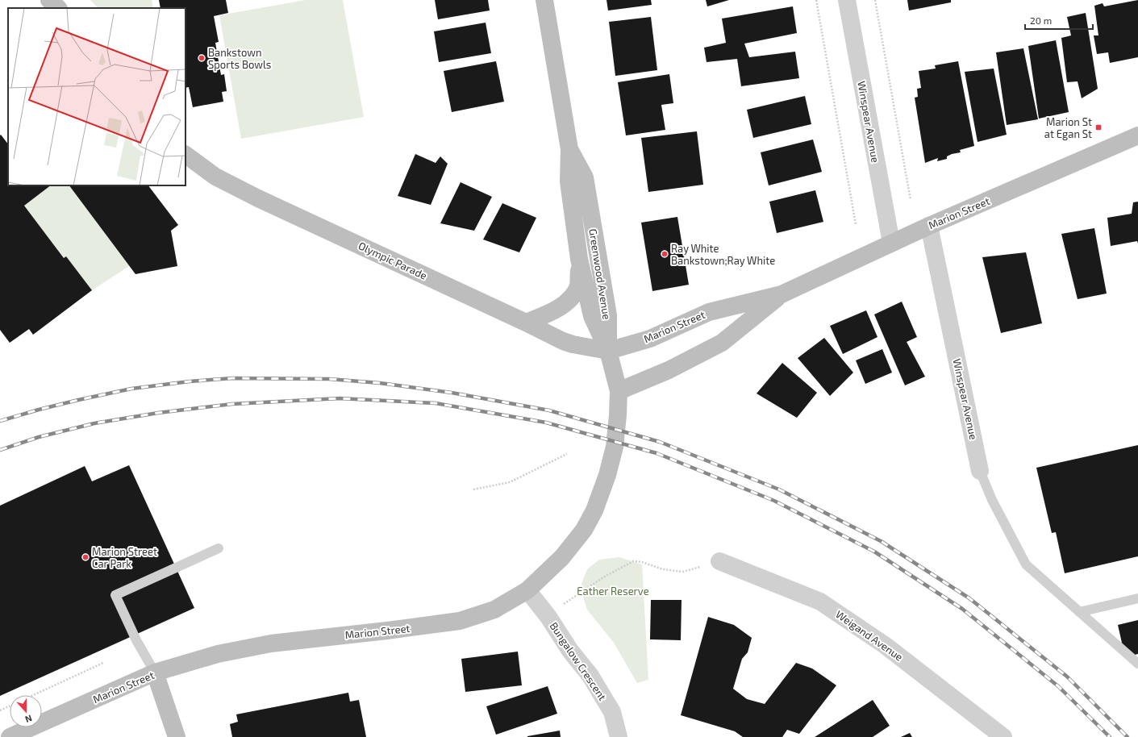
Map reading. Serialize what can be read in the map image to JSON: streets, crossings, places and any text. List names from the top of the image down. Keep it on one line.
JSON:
{"streets":{"main road":["Marion Street","Olympic Parade","Greenwood Avenue"],"street":["Winspear Avenue","Weigand Avenue","Bungalow Crescent"]},"crossings":[["Winspear Avenue","Marion Street"],["Marion Street","Olympic Parade"],["Marion Street","Greenwood Avenue"],["Marion Street","Bungalow Crescent"],["Olympic Parade","Greenwood Avenue"]],"parks":["Eather Reserve"],"places":{"other":["Bankstown Sports Bowls","Ray White Bankstown;Ray White","Marion Street Car Park"],"transit":["Marion St at Egan St"]},"scale_bar":"20 m","north":"bottom"}
